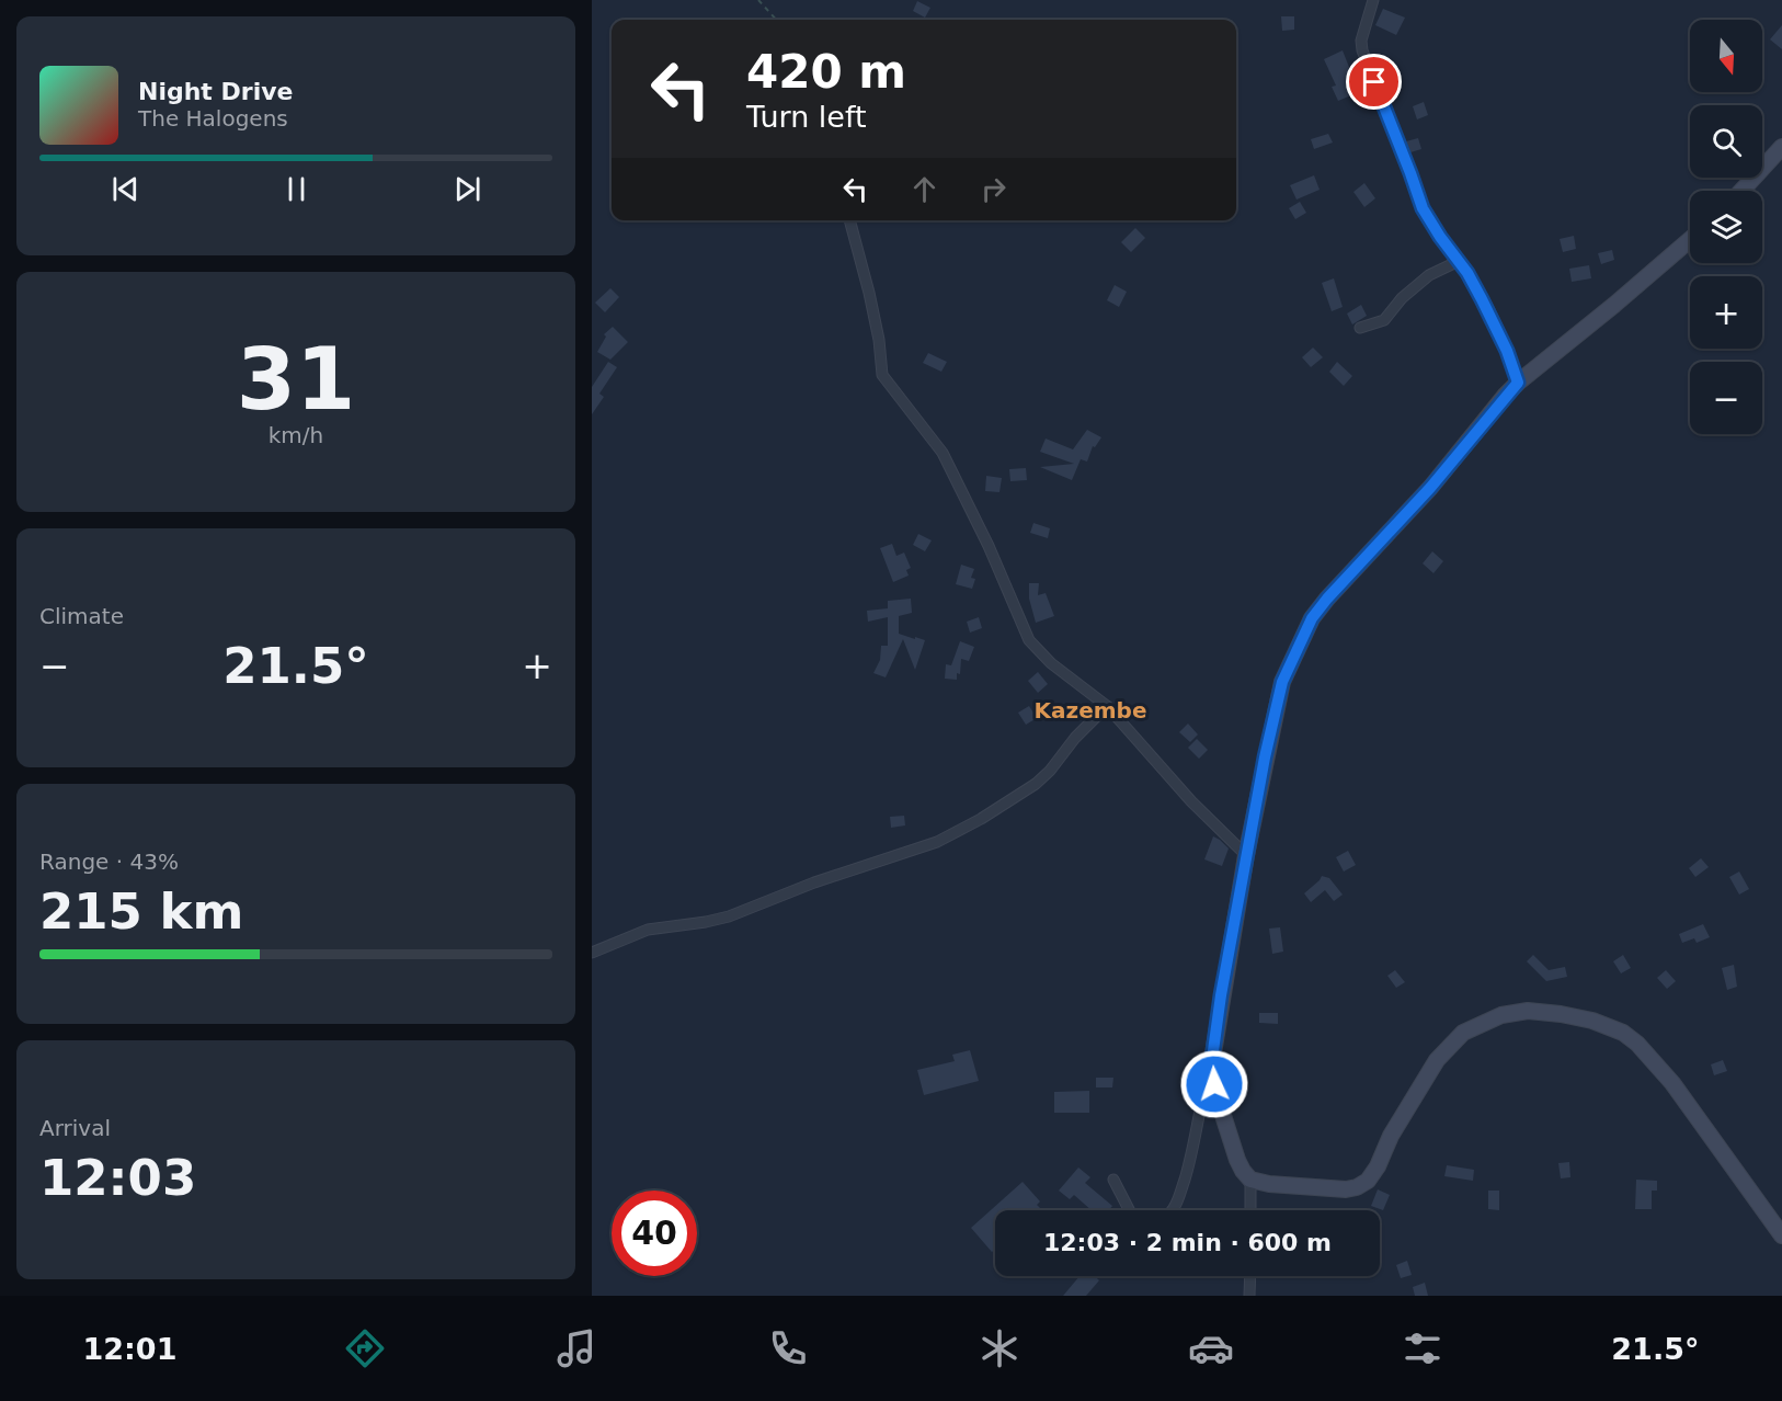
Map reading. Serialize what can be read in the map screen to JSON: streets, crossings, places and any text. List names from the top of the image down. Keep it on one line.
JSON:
{"districts":["Kazembe"],"north":"bottom","page":{"map_buttons":["+","−"],"turn":["420 m","Turn left"],"song":["Night Drive","The Halogens"],"tile":[["31","km/h"],"Climate",["Range · 43%","215 km"],["Arrival","12:03"]],"heat":["−","21.5°","+"],"limit":"40","trip":"12:03 · 2 min · 600 m","tabs":["12:01","21.5°"]}}
